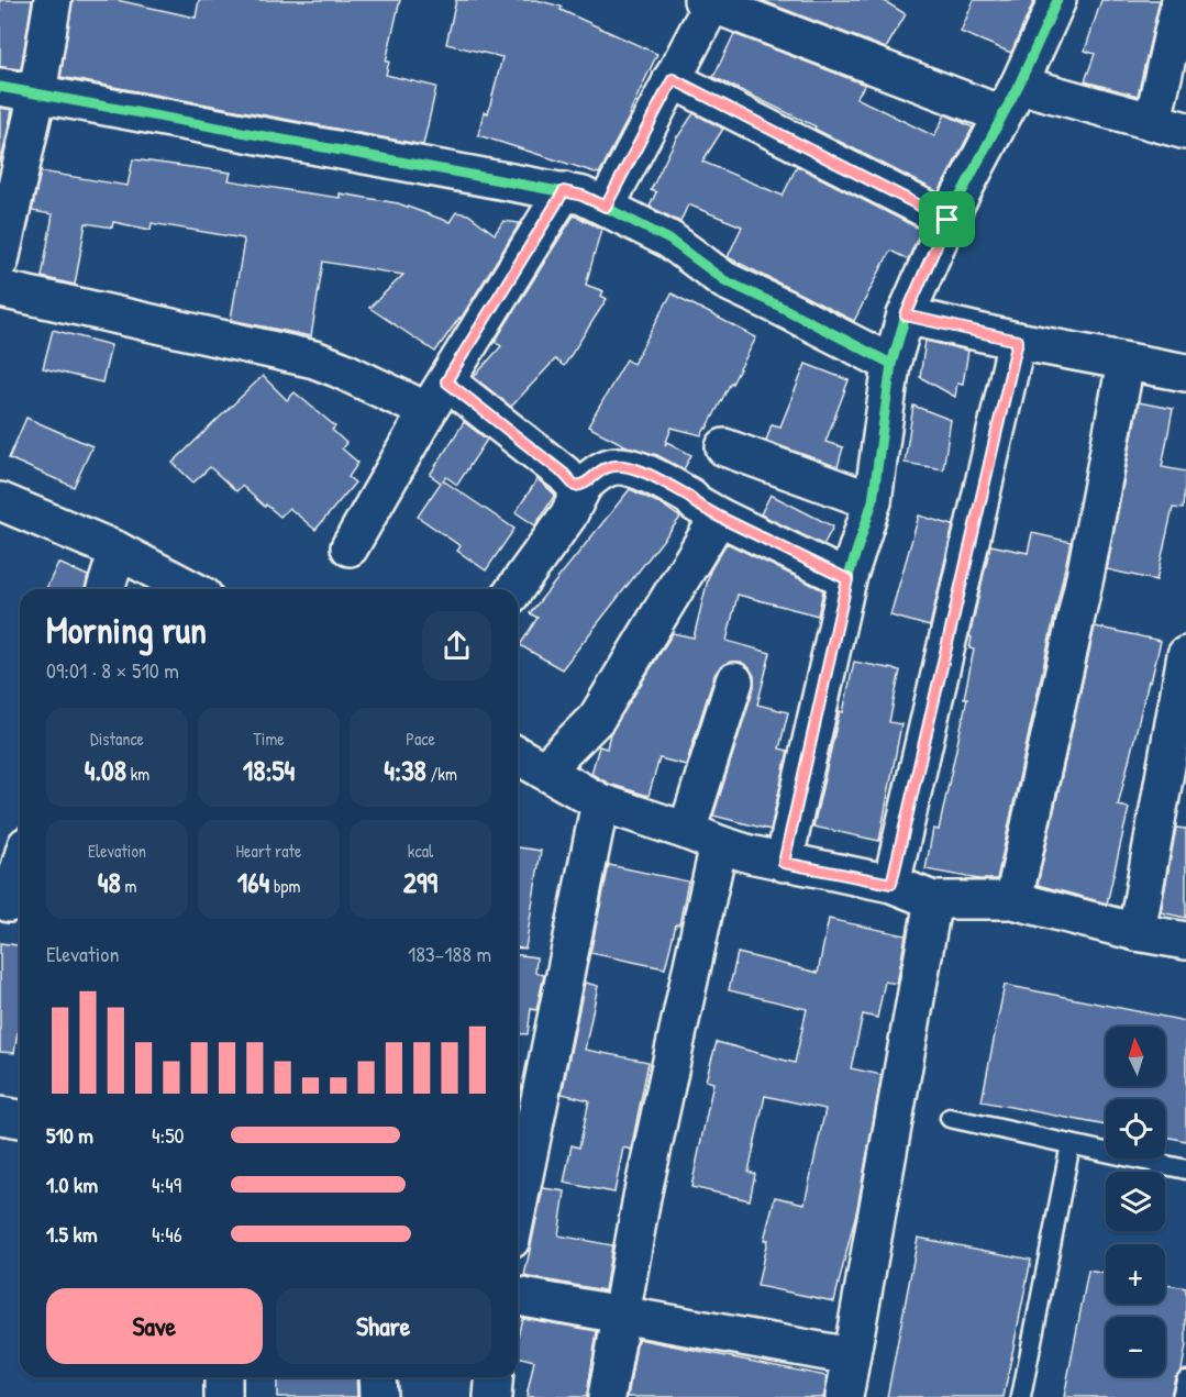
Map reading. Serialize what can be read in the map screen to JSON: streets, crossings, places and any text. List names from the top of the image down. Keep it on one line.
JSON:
{"north":"top","page":{"heading":["Morning run","09:01 · 8 × 510 m"],"stats":[["Distance","4.08 km"],["Time","18:54"],["Pace","4:38 /km"],["Elevation","48 m"],["Heart rate","164 bpm"],["kcal","299"]],"chart":["Elevation","183–188 m"],"map_buttons":["+","−"],"list":[{"name":"510 m","note":"4:50"},{"name":"1.0 km","note":"4:49"},{"name":"1.5 km","note":"4:46"}],"buttons":["Save","Share"]}}
